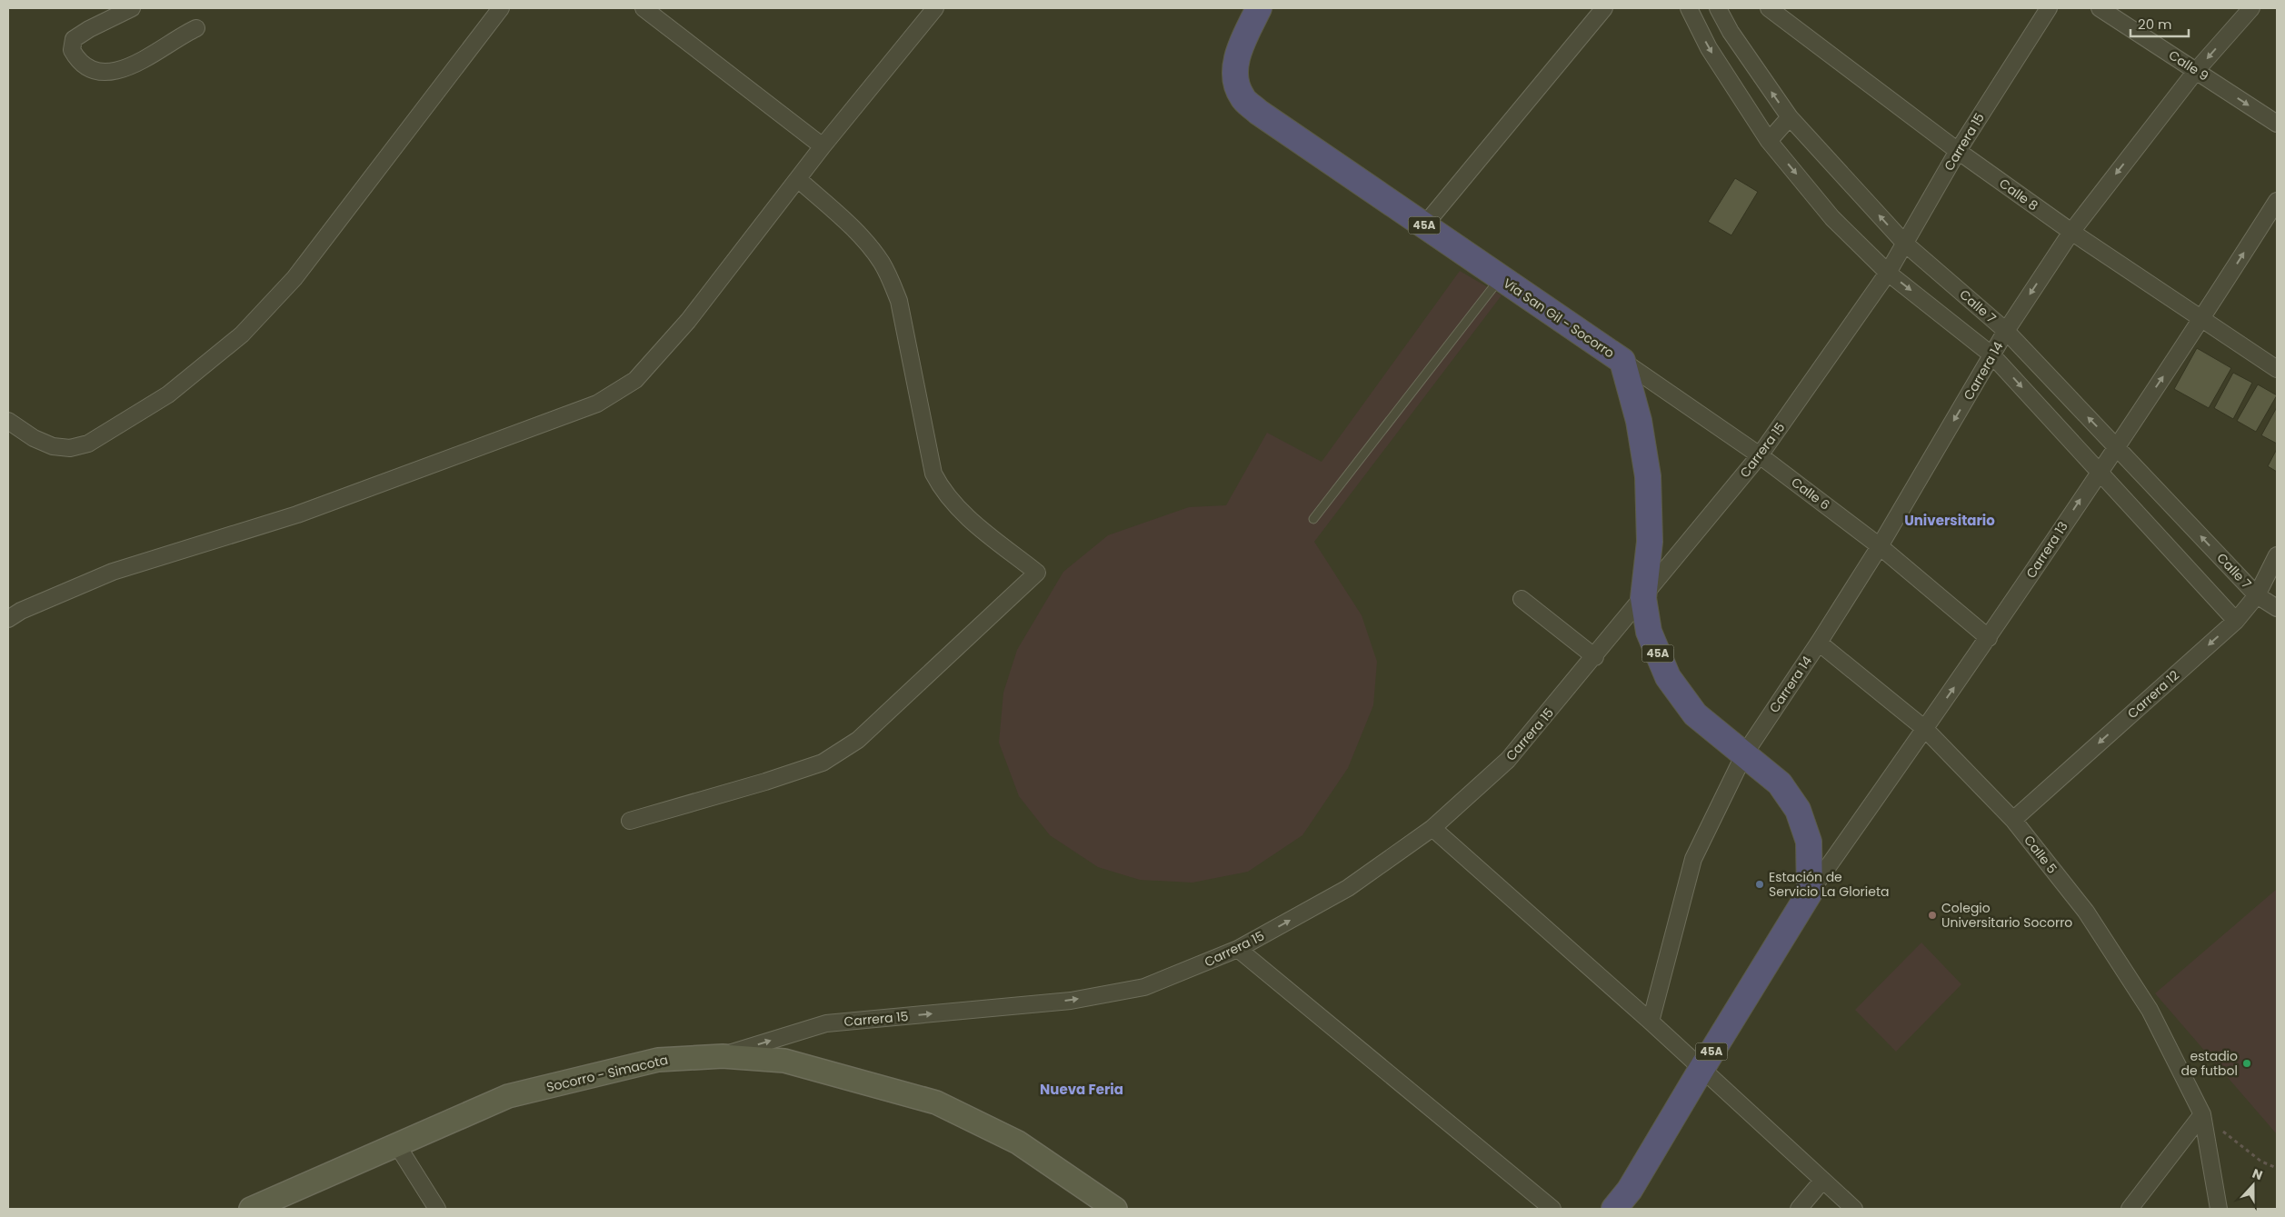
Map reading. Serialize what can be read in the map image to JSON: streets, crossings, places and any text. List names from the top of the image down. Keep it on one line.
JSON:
{"streets":{"highway":["45A","Vía San Gil - Socorro"],"street":["Calle 9","Carrera 15","Calle 8","Calle 7","Carrera 14","Calle 6","Carrera 13","Carrera 12","Calle 5","Socorro - Simacota"]},"crossings":[["Calle 9","Carrera 14"],["Carrera 15","Calle 8"],["Carrera 15","Calle 7"],["Carrera 15","Vía San Gil - Socorro"],["Carrera 15","Calle 6"],["Carrera 15","Socorro - Simacota"],["Calle 8","Carrera 14"],["Calle 8","Carrera 13"],["45A","Vía San Gil - Socorro"],["45A","Carrera 13"],["Calle 7","Carrera 14"],["Calle 7","Carrera 13"],["Calle 7","Carrera 12"],["Vía San Gil - Socorro","Carrera 14"],["Vía San Gil - Socorro","Calle 6"],["Vía San Gil - Socorro","Carrera 13"],["Carrera 14","Calle 6"],["Carrera 14","Calle 5"],["Calle 6","Carrera 13"],["Carrera 13","Calle 5"],["Carrera 12","Calle 5"]],"one_way":["Calle 9","Carrera 15","Carrera 14","Carrera 13","Carrera 12"],"districts":["Universitario","Nueva Feria"],"places":["Estación de Servicio La Glorieta","Colegio Universitario Socorro","estadio de futbol"],"scale_bar":"20 m","north":"top"}
